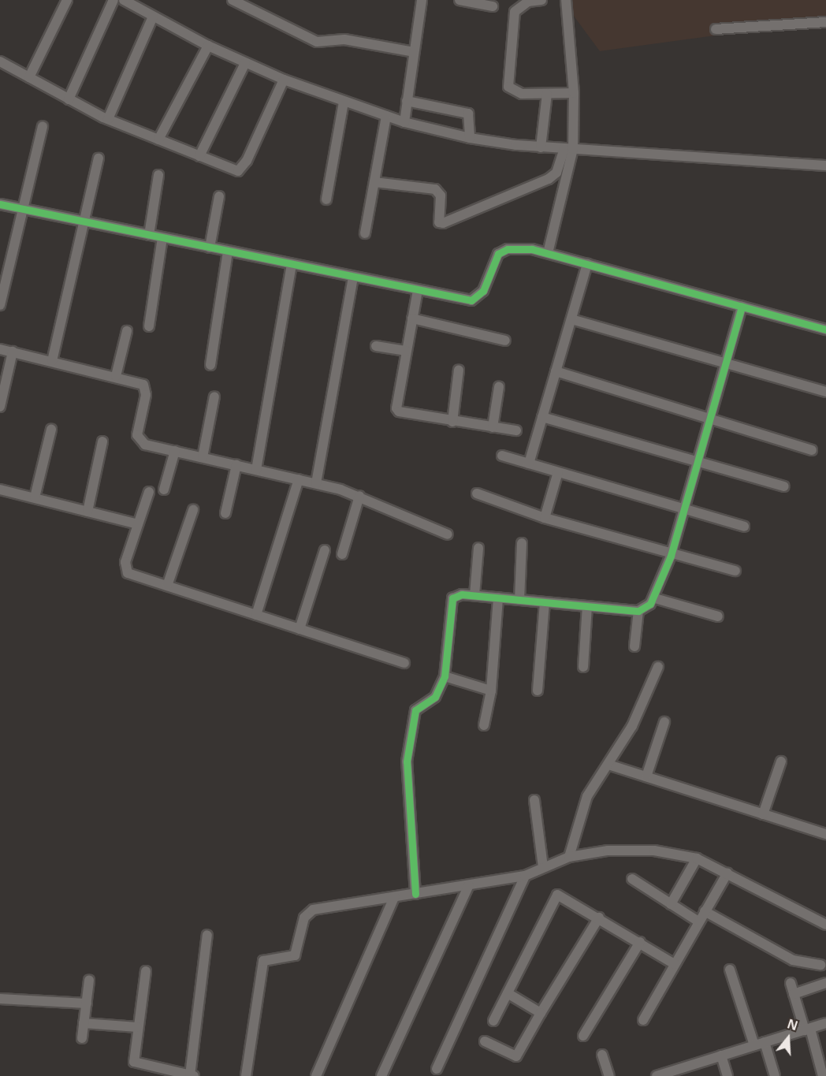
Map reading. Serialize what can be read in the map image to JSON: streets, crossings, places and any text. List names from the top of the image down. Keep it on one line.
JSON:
{"north":"top"}
